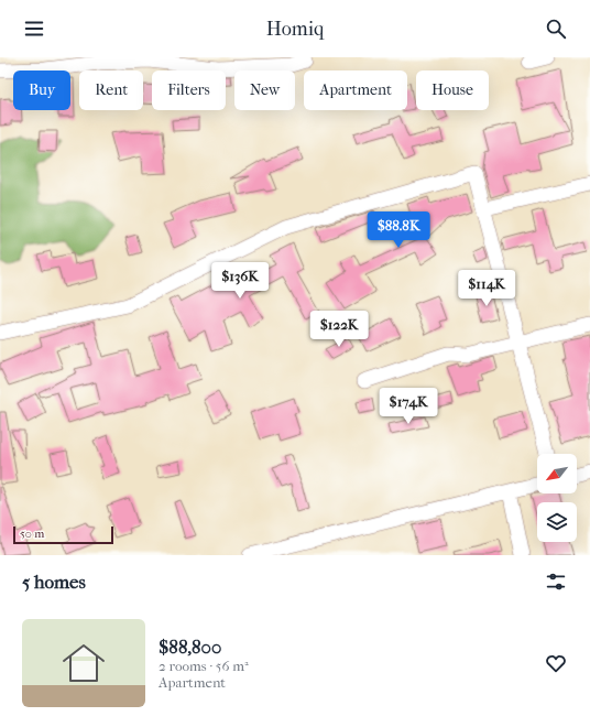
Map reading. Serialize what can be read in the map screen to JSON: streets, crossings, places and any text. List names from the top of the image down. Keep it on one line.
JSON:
{"scale_bar":"50 m","north":"bottom left","page":{"header":"Homiq","chip":["Buy","Rent","Filters","New","Apartment","House"],"price":["$88.8K","$136K","$114K","$122K","$174K"],"scale":"50 m","heading":"5 homes","list":[{"name":"$88,800","note":"2 rooms · 56 m² · Apartment"}]}}
